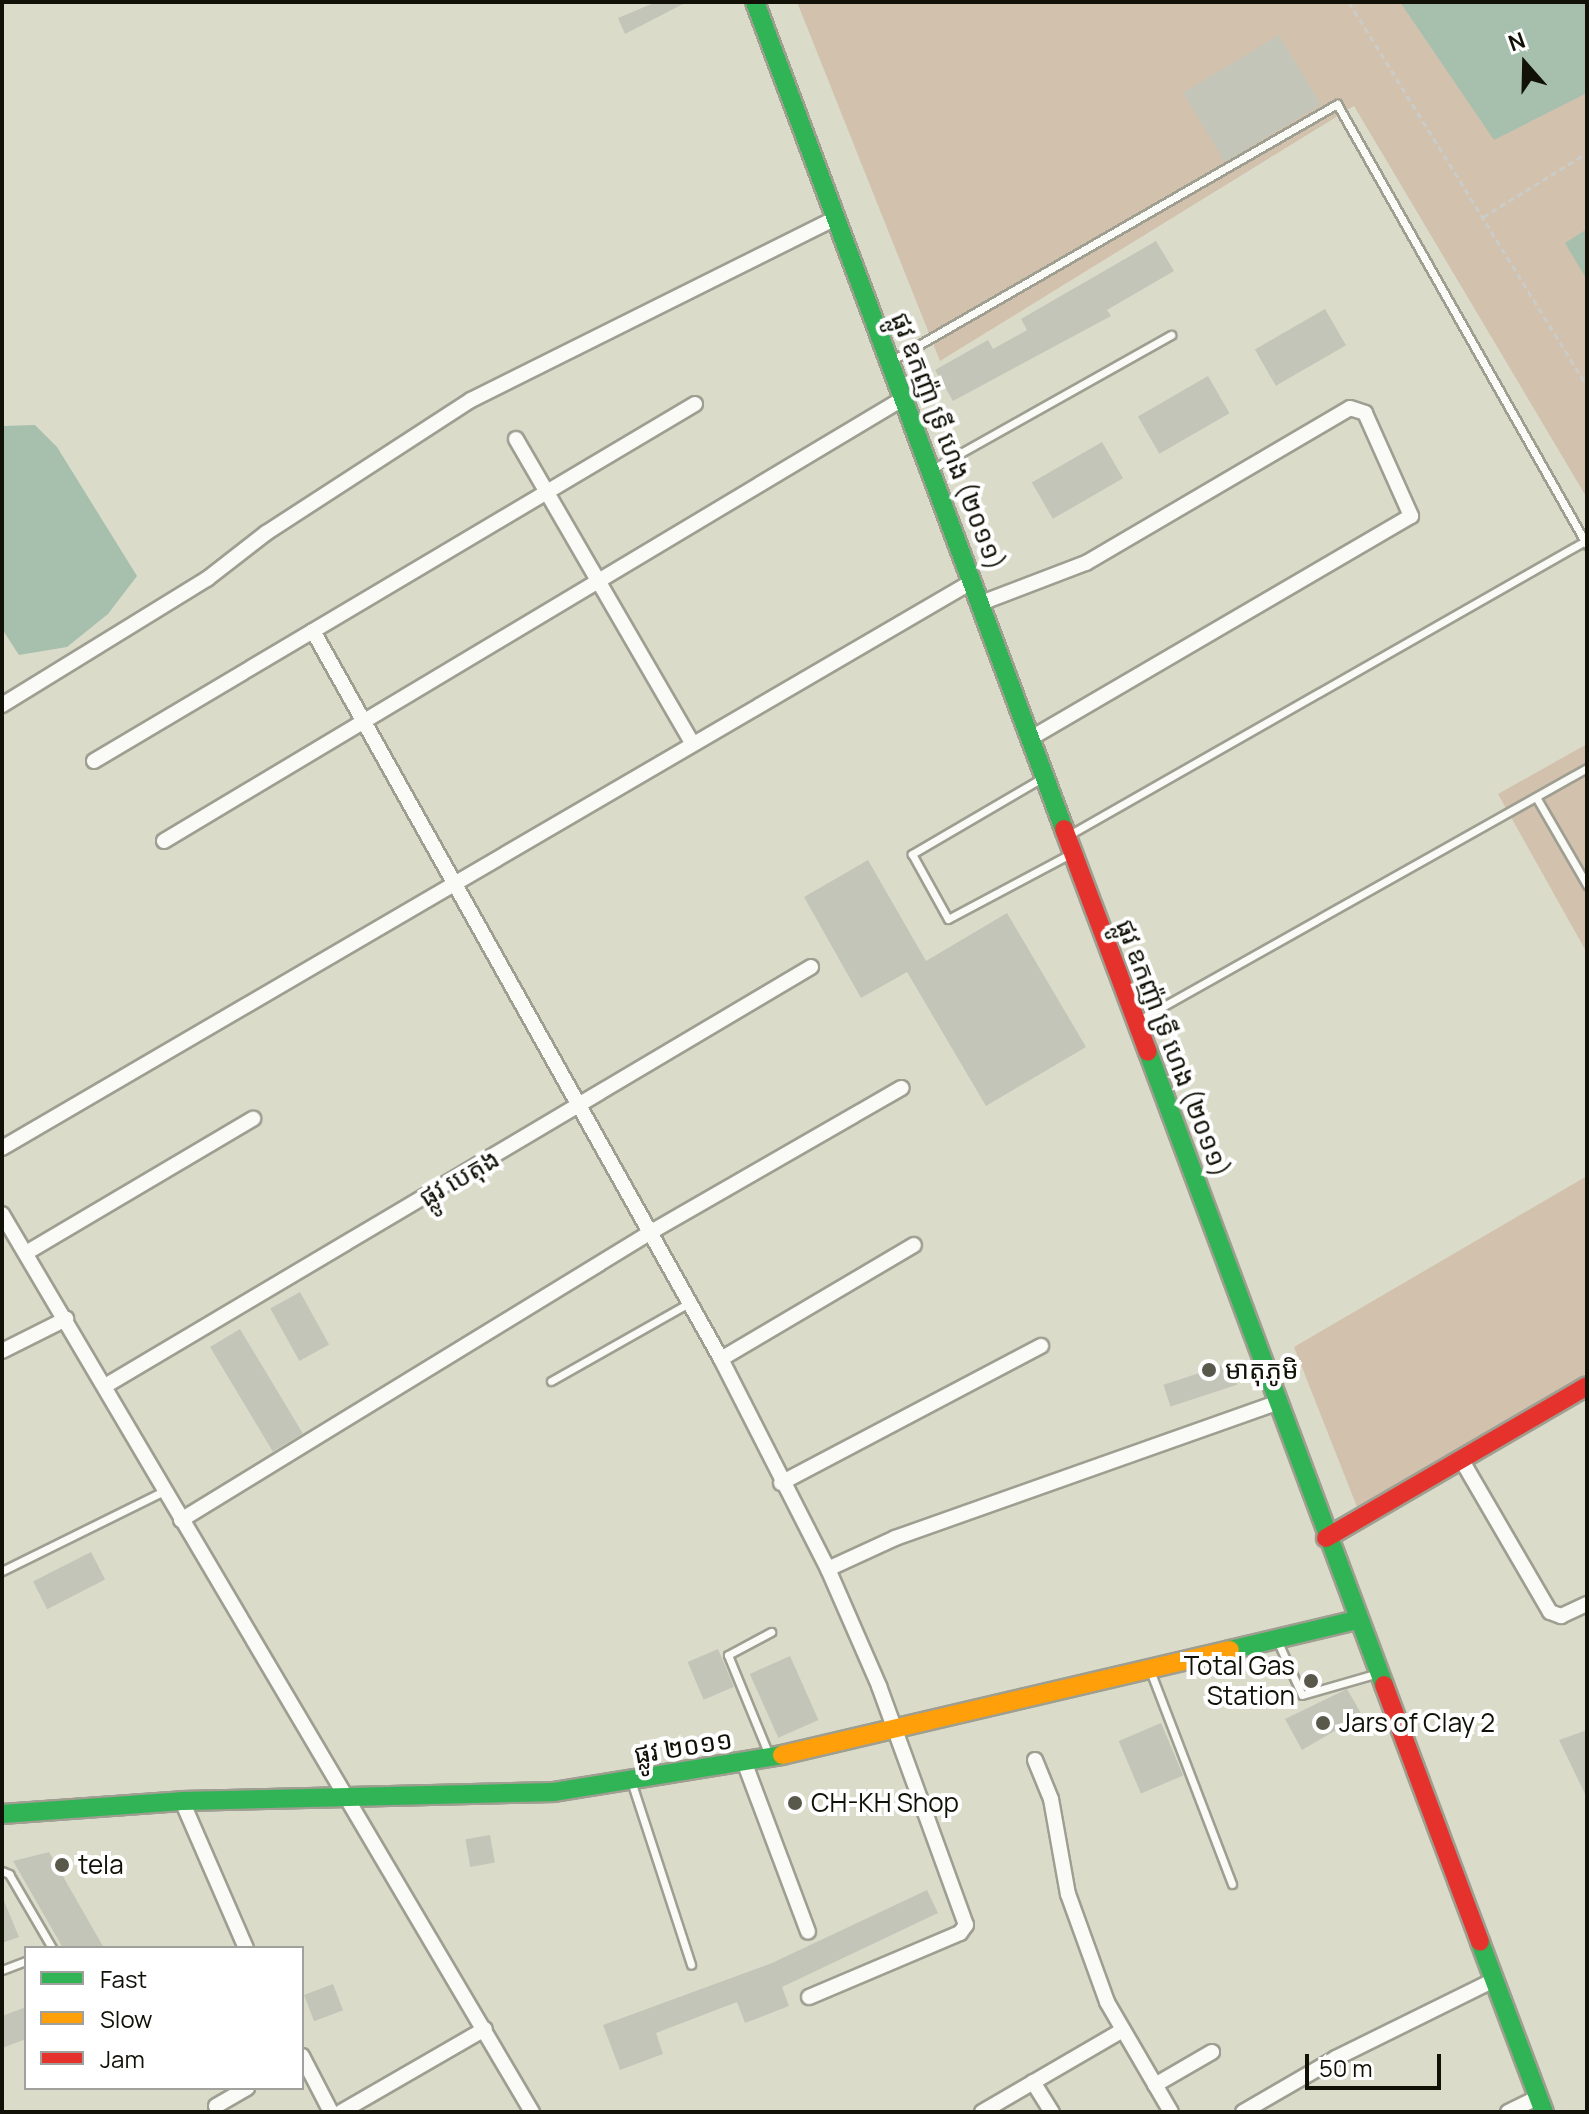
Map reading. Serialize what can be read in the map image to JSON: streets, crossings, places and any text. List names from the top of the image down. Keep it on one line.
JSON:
{"streets":{"main road":["ផ្លូវ ឧកញ៉ា ទ្រី ហេង (២០១១)","ផ្លូវ ២០១១"],"street":["ផ្លូវ បេតុង"]},"crossings":[["ផ្លូវ ឧកញ៉ា ទ្រី ហេង (២០១១)","ផ្លូវ ២០១១"]],"places":["មាតុភូមិ","Total Gas Station","Jars of Clay 2","CH-KH Shop","tela"],"legend":["Fast","Slow","Jam"],"scale_bar":"50 m","north":"top"}
